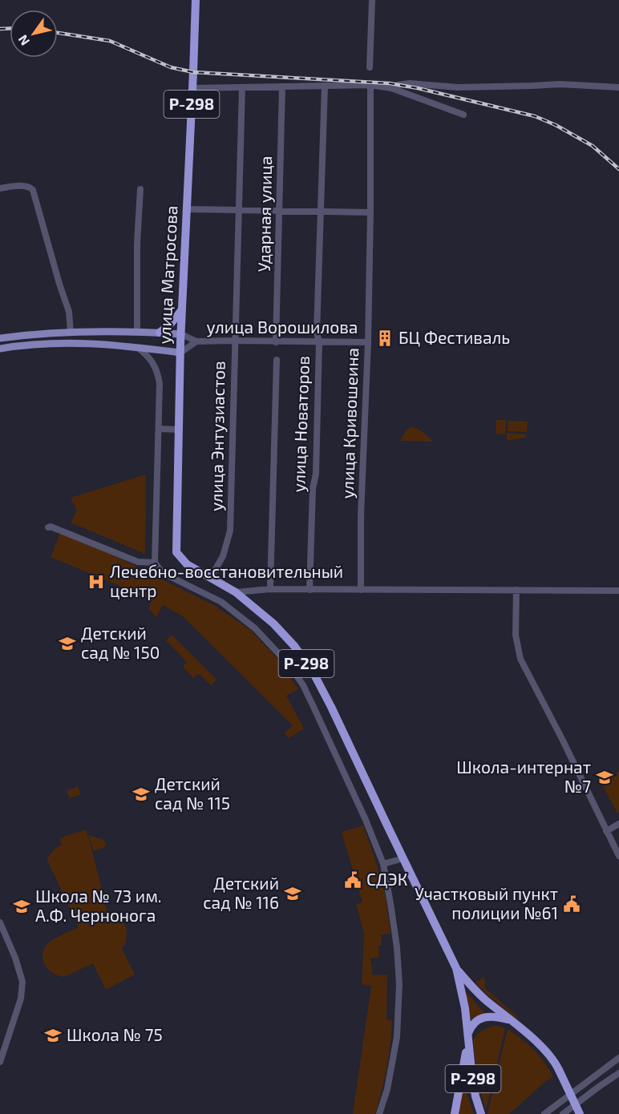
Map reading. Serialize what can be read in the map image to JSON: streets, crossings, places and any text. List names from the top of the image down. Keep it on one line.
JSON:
{"streets":{"highway":["Р-298","улица Матросова"],"main road":["улица Ворошилова"],"street":["Ударная улица","улица Кривошеина","улица Новаторов","улица Энтузиастов"]},"crossings":[["Р-298","улица Матросова"],["Р-298","улица Энтузиастов"],["Ударная улица","улица Ворошилова"],["улица Матросова","улица Ворошилова"],["улица Матросова","улица Энтузиастов"],["улица Ворошилова","улица Кривошеина"],["улица Ворошилова","улица Новаторов"],["улица Ворошилова","улица Энтузиастов"]],"places":{"building":["БЦ Фестиваль"],"hospital":["Лечебно-восстановительный центр"],"school or university":["Детский сад № 150","Школа-интернат №7","Детский сад № 115","Детский сад № 116","Школа № 73 им. А.Ф. Чернонога","Школа № 75"],"public building":["СДЭК","Участковый пункт полиции №61"]},"north":"bottom left"}
